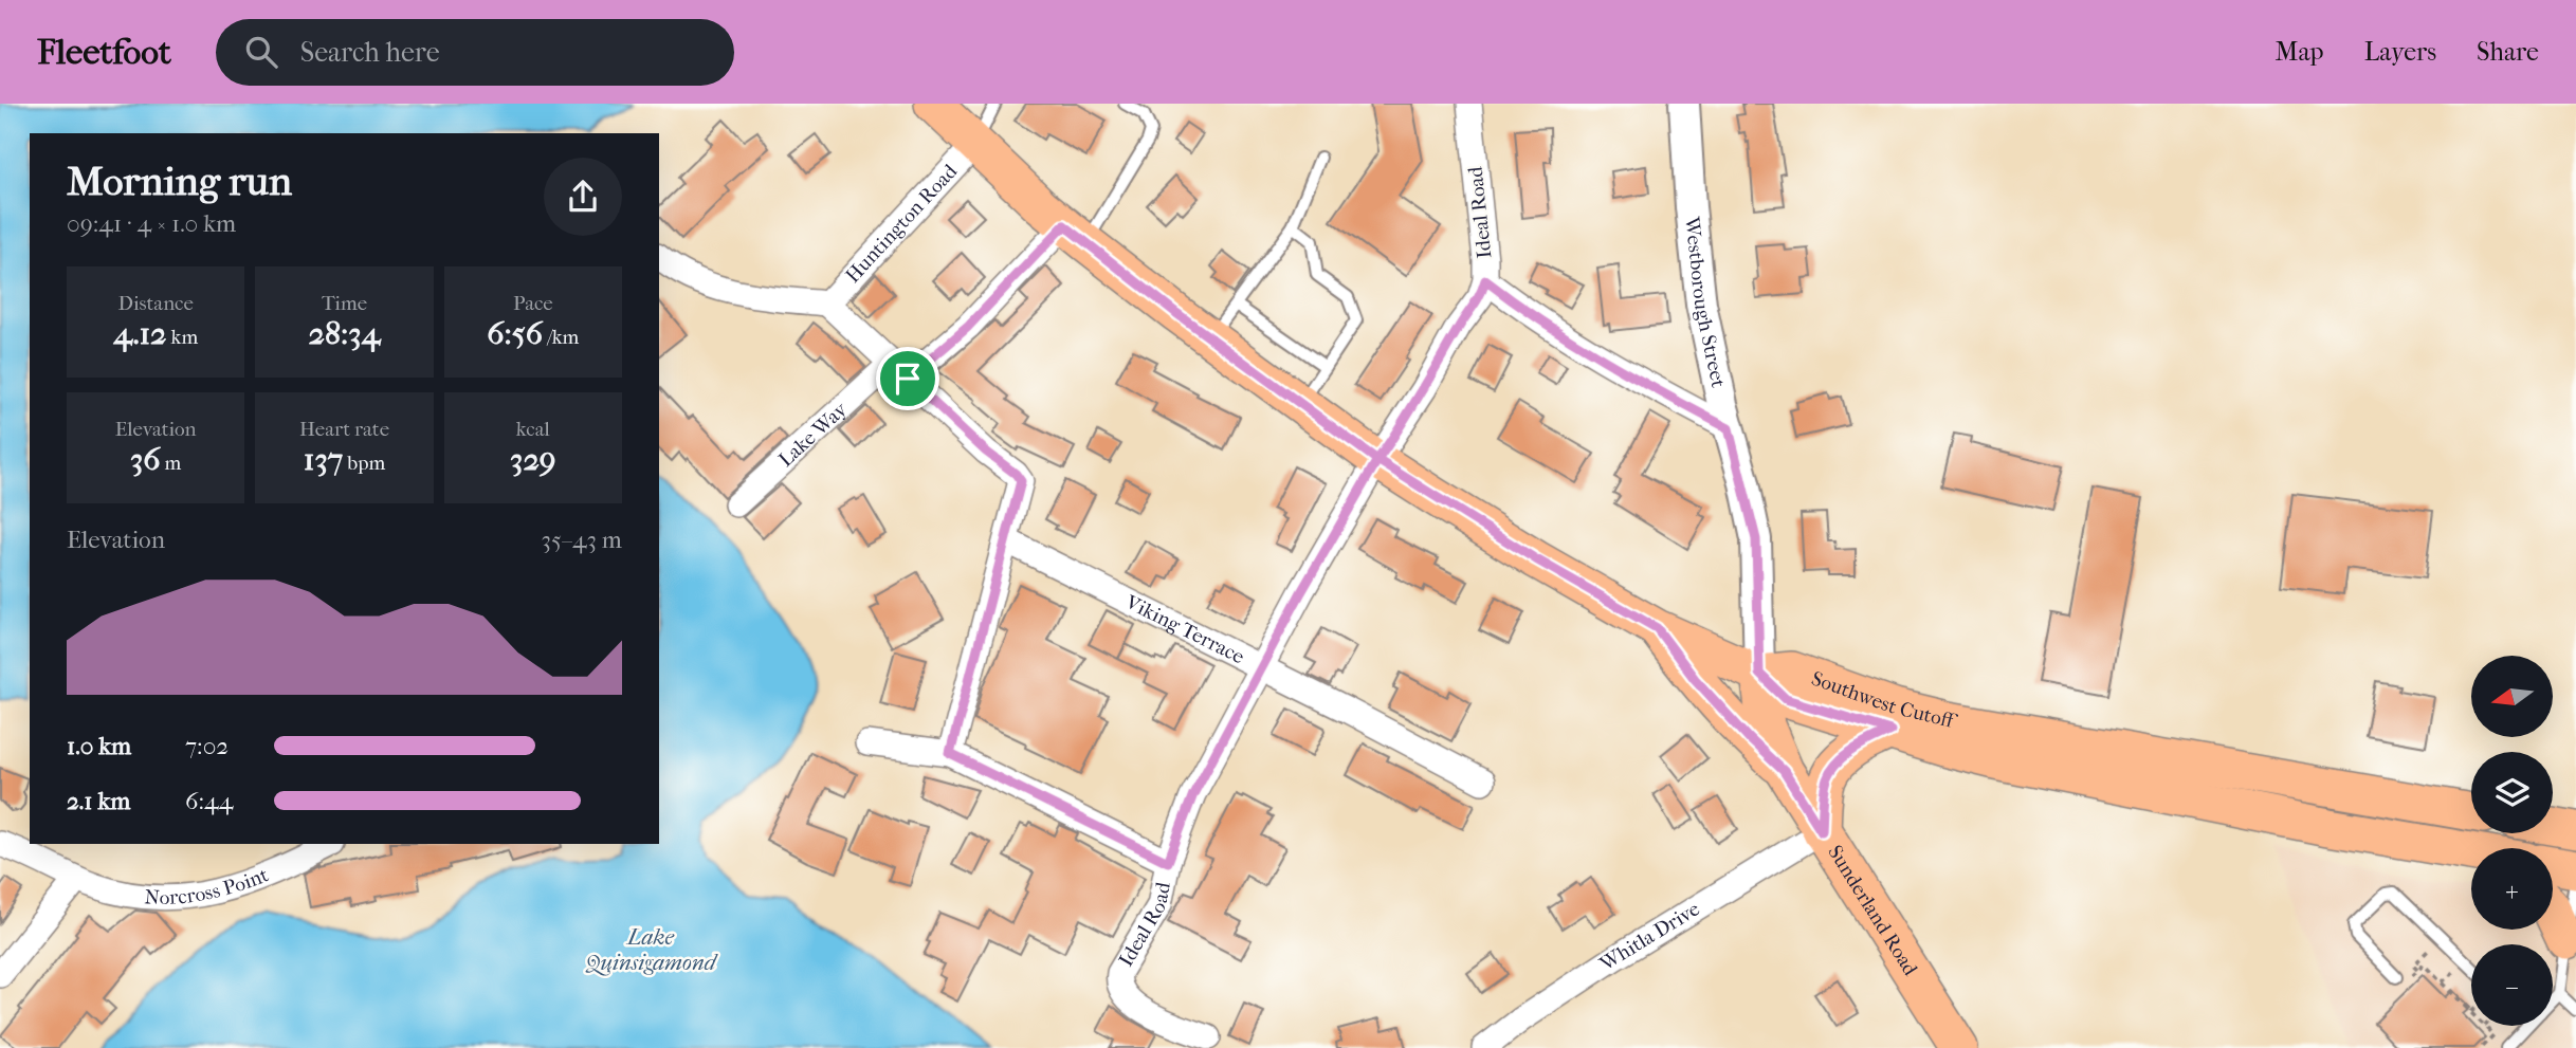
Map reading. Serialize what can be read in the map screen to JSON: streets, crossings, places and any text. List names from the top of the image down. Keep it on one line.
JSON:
{"streets":{"main road":["Southwest Cutoff","Sunderland Road"],"street":["Ideal Road","Huntington Road","Westborough Street","Lake Way","Viking Terrace","Norcross Point","Whitla Drive"]},"crossings":[["Ideal Road","Viking Terrace"],["Westborough Street","Southwest Cutoff"],["Westborough Street","Sunderland Road"],["Southwest Cutoff","Sunderland Road"],["Sunderland Road","Whitla Drive"]],"water":["Lake Quinsigamond"],"north":"left","page":{"header":"Fleetfoot","search":"Search here","nav":["Map","Layers","Share"],"heading":["Morning run","09:41 · 4 × 1.0 km"],"stats":[["Distance","4.12 km"],["Time","28:34"],["Pace","6:56 /km"],["Elevation","36 m"],["Heart rate","137 bpm"],["kcal","329"]],"chart":["Elevation","35–43 m"],"map_buttons":["+","−"],"list":[{"name":"1.0 km","note":"7:02"},{"name":"2.1 km","note":"6:44"}]}}
